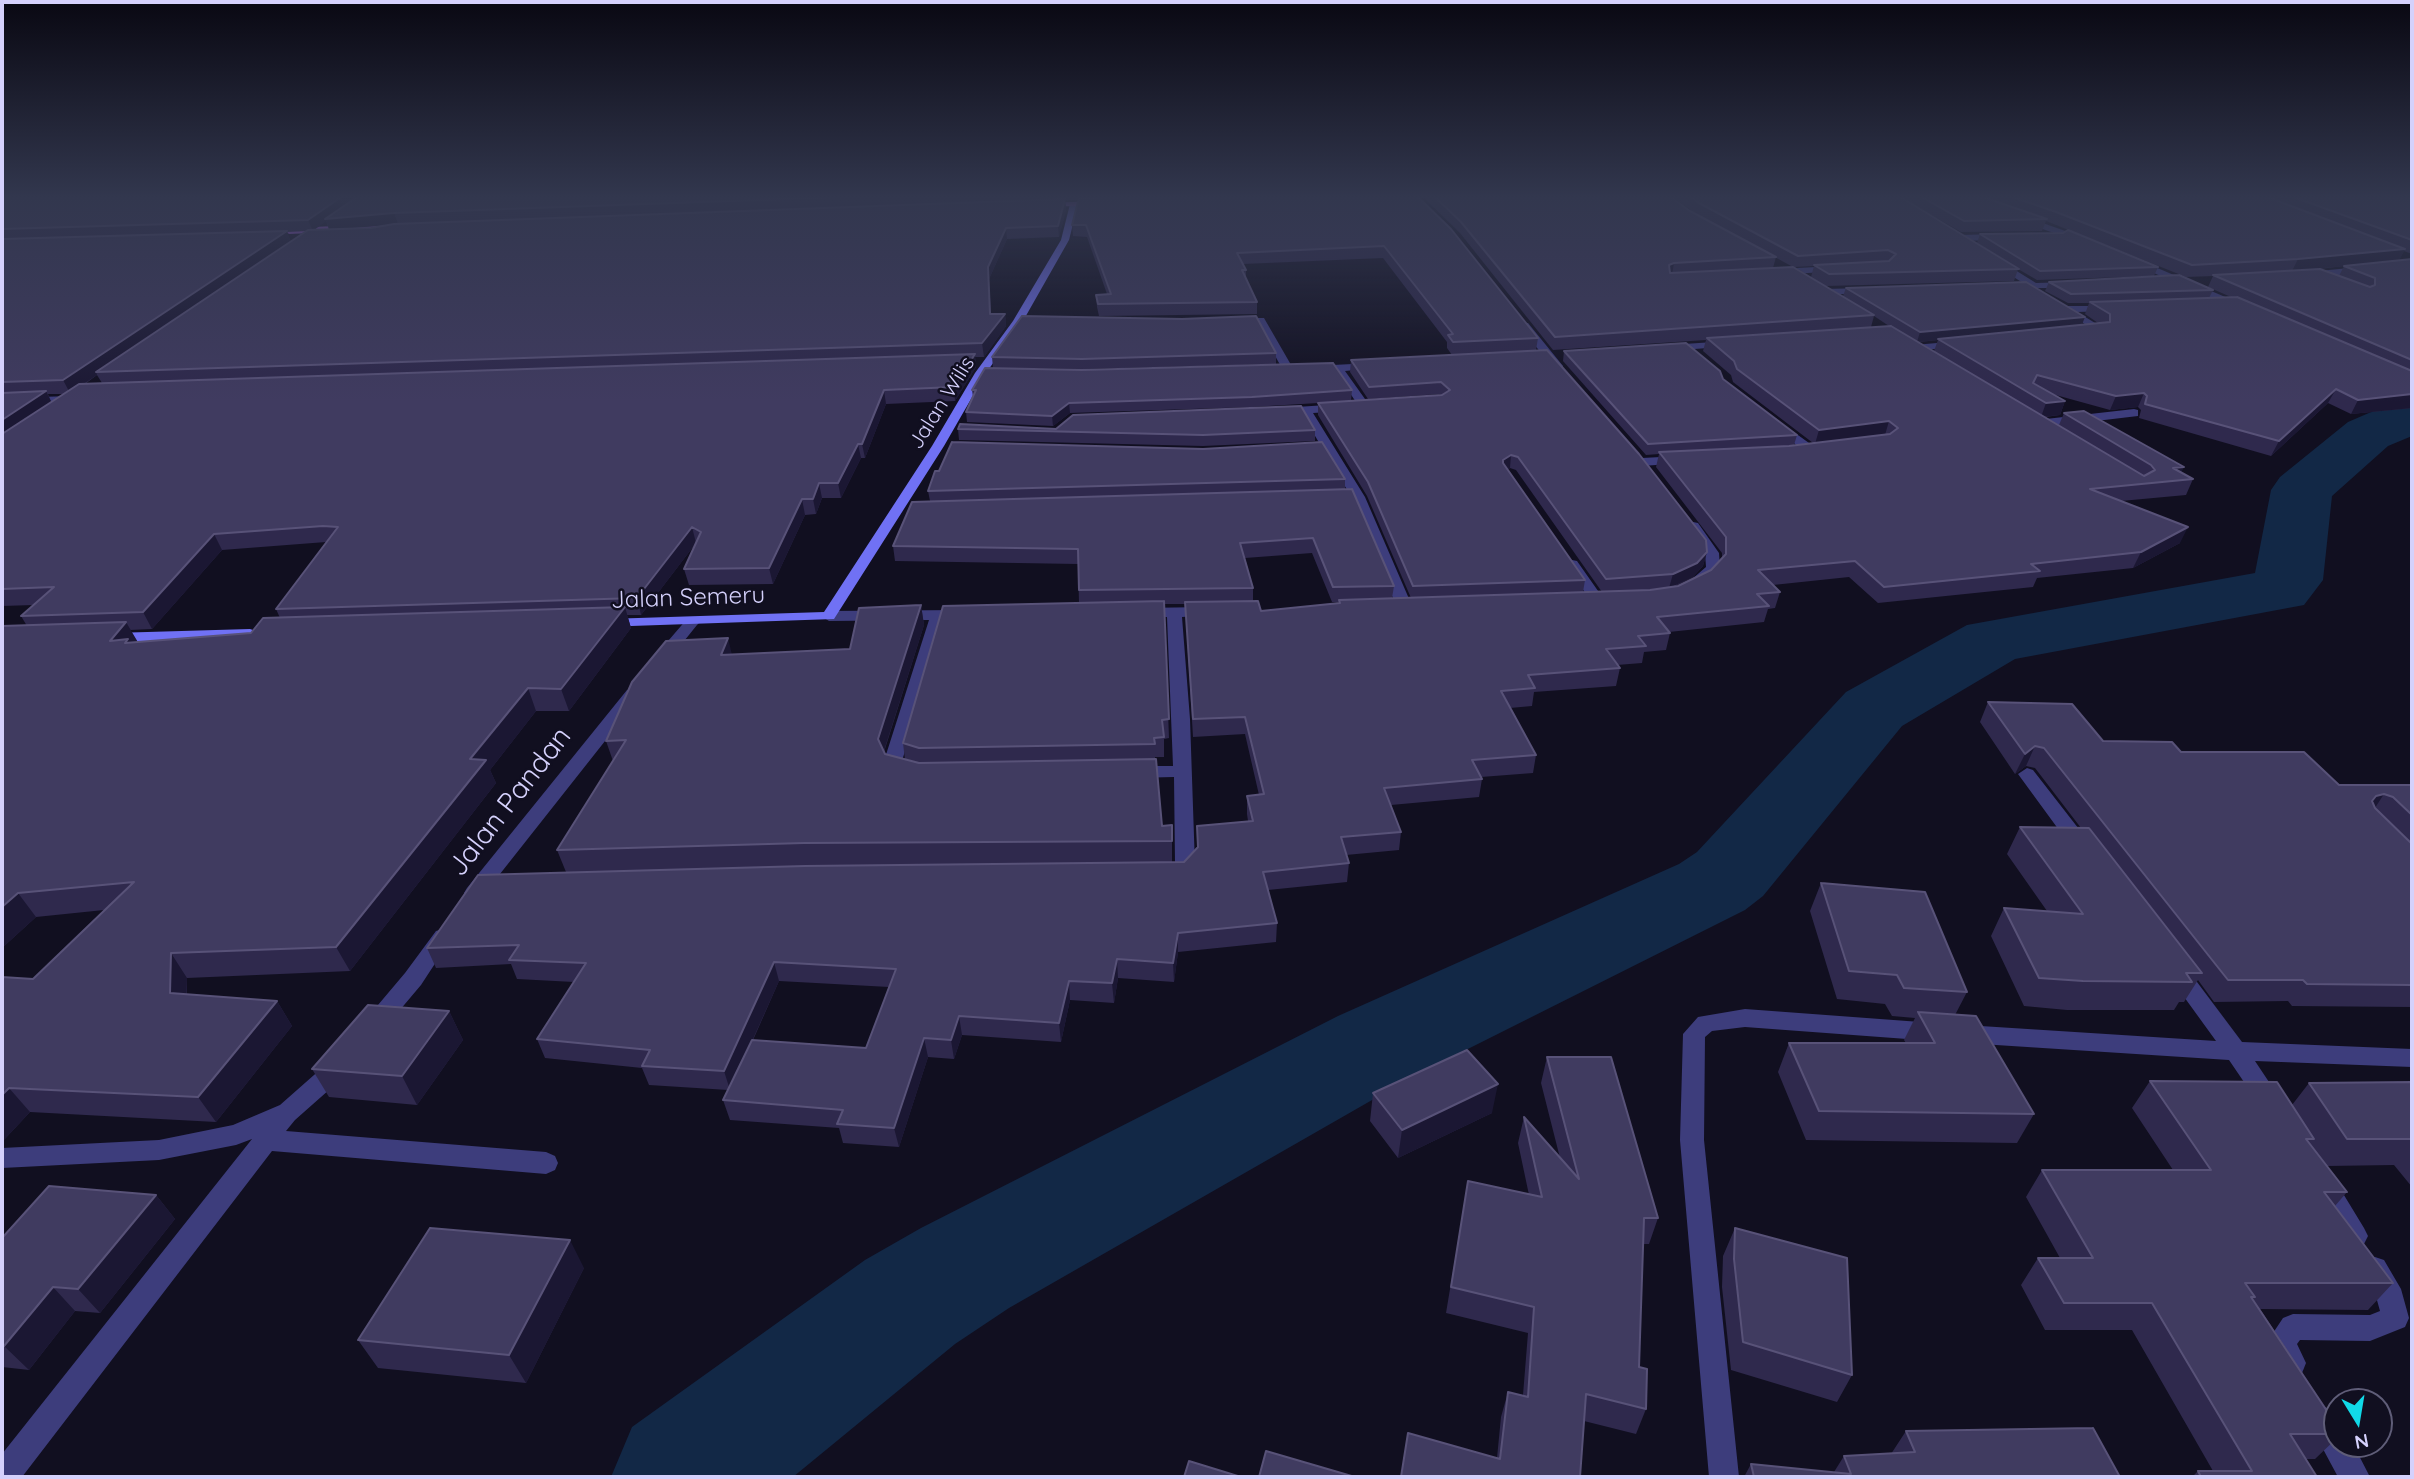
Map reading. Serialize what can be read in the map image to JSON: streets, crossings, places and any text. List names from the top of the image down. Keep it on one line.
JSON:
{"streets":{"main road":["Jalan Wilis","Jalan Semeru"],"street":["Jalan Pandan"]},"crossings":[["Jalan Wilis","Jalan Semeru"],["Jalan Semeru","Jalan Pandan"]],"north":"bottom"}
